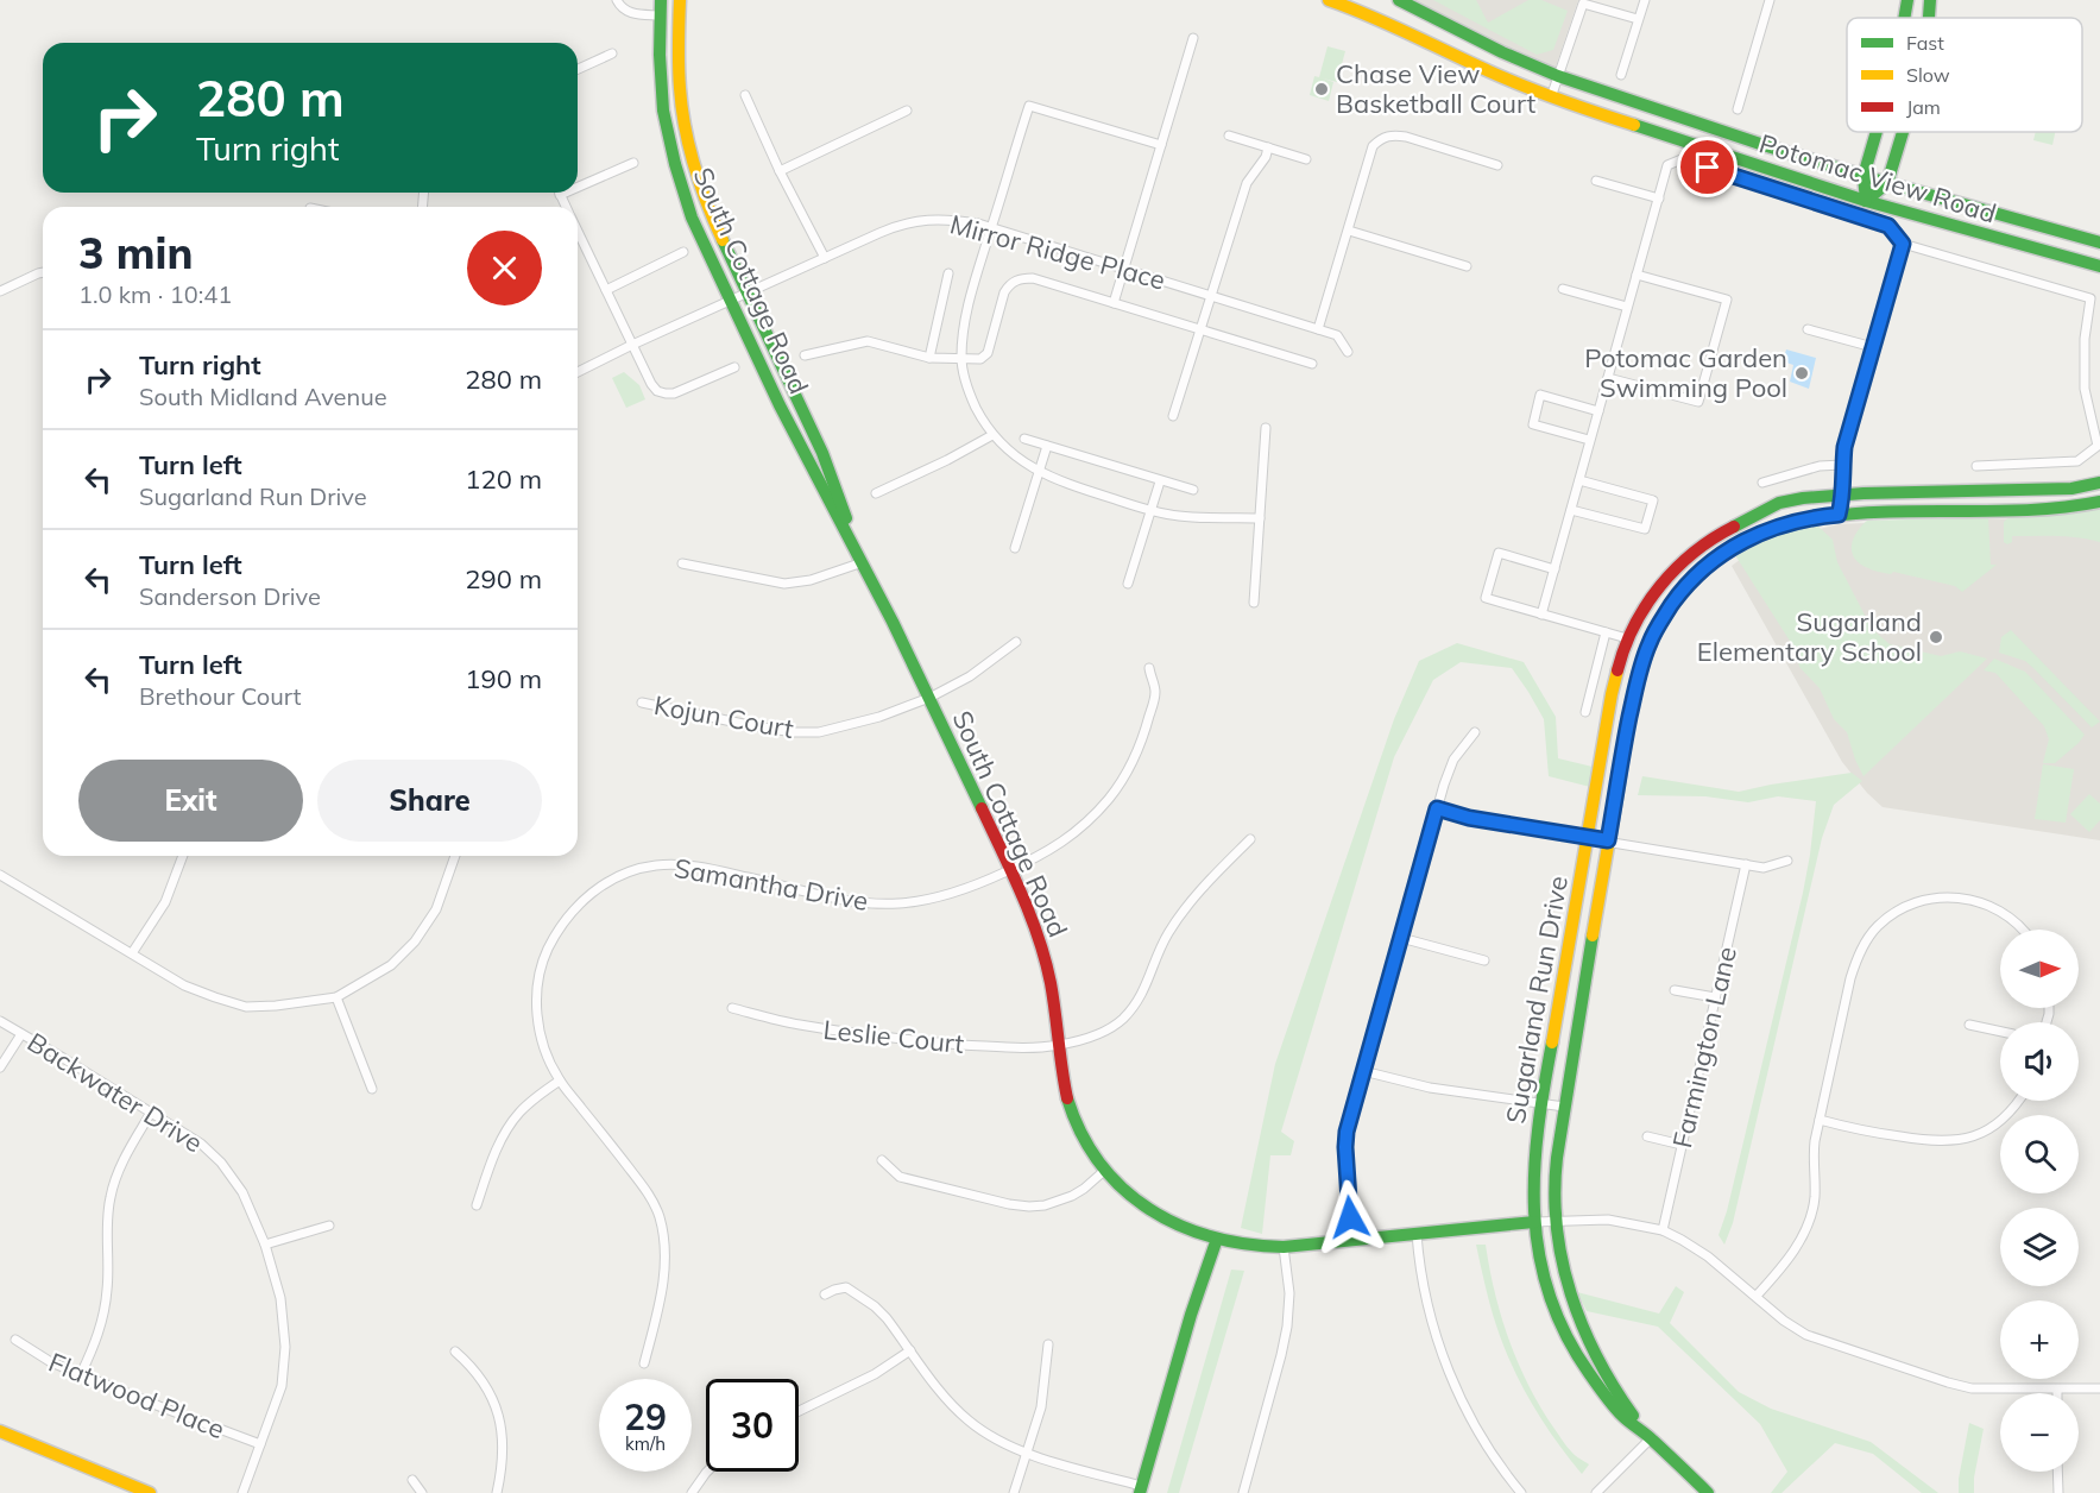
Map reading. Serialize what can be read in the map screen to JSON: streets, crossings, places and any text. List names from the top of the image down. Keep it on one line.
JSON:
{"streets":{"street":["Potomac View Road","Mirror Ridge Place","South Cottage Road","Kojun Court","Samantha Drive","Sugarland Run Drive","Leslie Court","Farmington Lane","Backwater Drive","Flatwood Place"]},"crossings":[["Mirror Ridge Place","South Cottage Road"],["South Cottage Road","Kojun Court"],["South Cottage Road","Samantha Drive"],["South Cottage Road","Sugarland Run Drive"],["South Cottage Road","Leslie Court"],["Backwater Drive","Flatwood Place"]],"places":["Chase View Basketball Court","Potomac Garden Swimming Pool","Sugarland Elementary School"],"legend":["Fast","Slow","Jam"],"north":"right","page":{"turn":["280 m","Turn right"],"heading":["3 min","1.0 km · 10:41"],"list":[{"name":"Turn right","note":"South Midland Avenue","value":"280 m"},{"name":"Turn left","note":"Sugarland Run Drive","value":"120 m"},{"name":"Turn left","note":"Sanderson Drive","value":"290 m"},{"name":"Turn left","note":"Brethour Court","value":"190 m"}],"buttons":["Exit","Share"],"map_buttons":["+","−"],"speed":"29 km/h","limit":"30"}}
